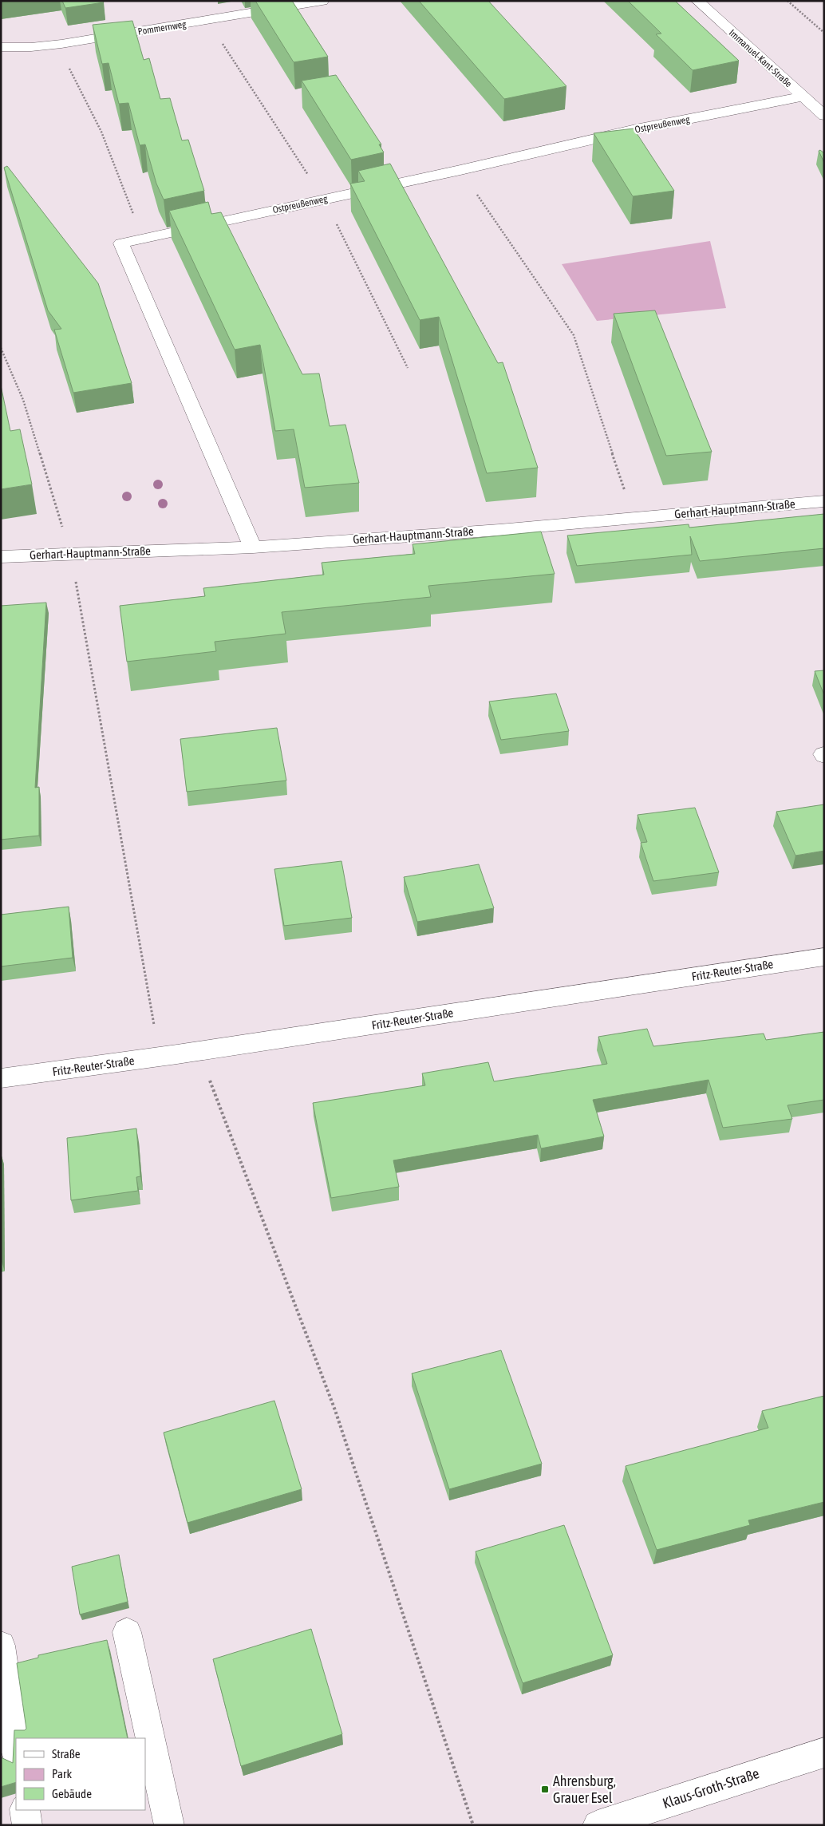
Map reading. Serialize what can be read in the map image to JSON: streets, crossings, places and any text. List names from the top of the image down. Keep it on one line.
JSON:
{"streets":{"street":["Pommernweg","Immanuel-Kant-Straße","Ostpreußenweg","Gerhart-Hauptmann-Straße","Fritz-Reuter-Straße","Klaus-Groth-Straße"]},"crossings":[["Immanuel-Kant-Straße","Ostpreußenweg"],["Ostpreußenweg","Gerhart-Hauptmann-Straße"]],"places":{"transit":["Ahrensburg, Grauer Esel"]},"legend":["Straße","Park","Gebäude"]}
